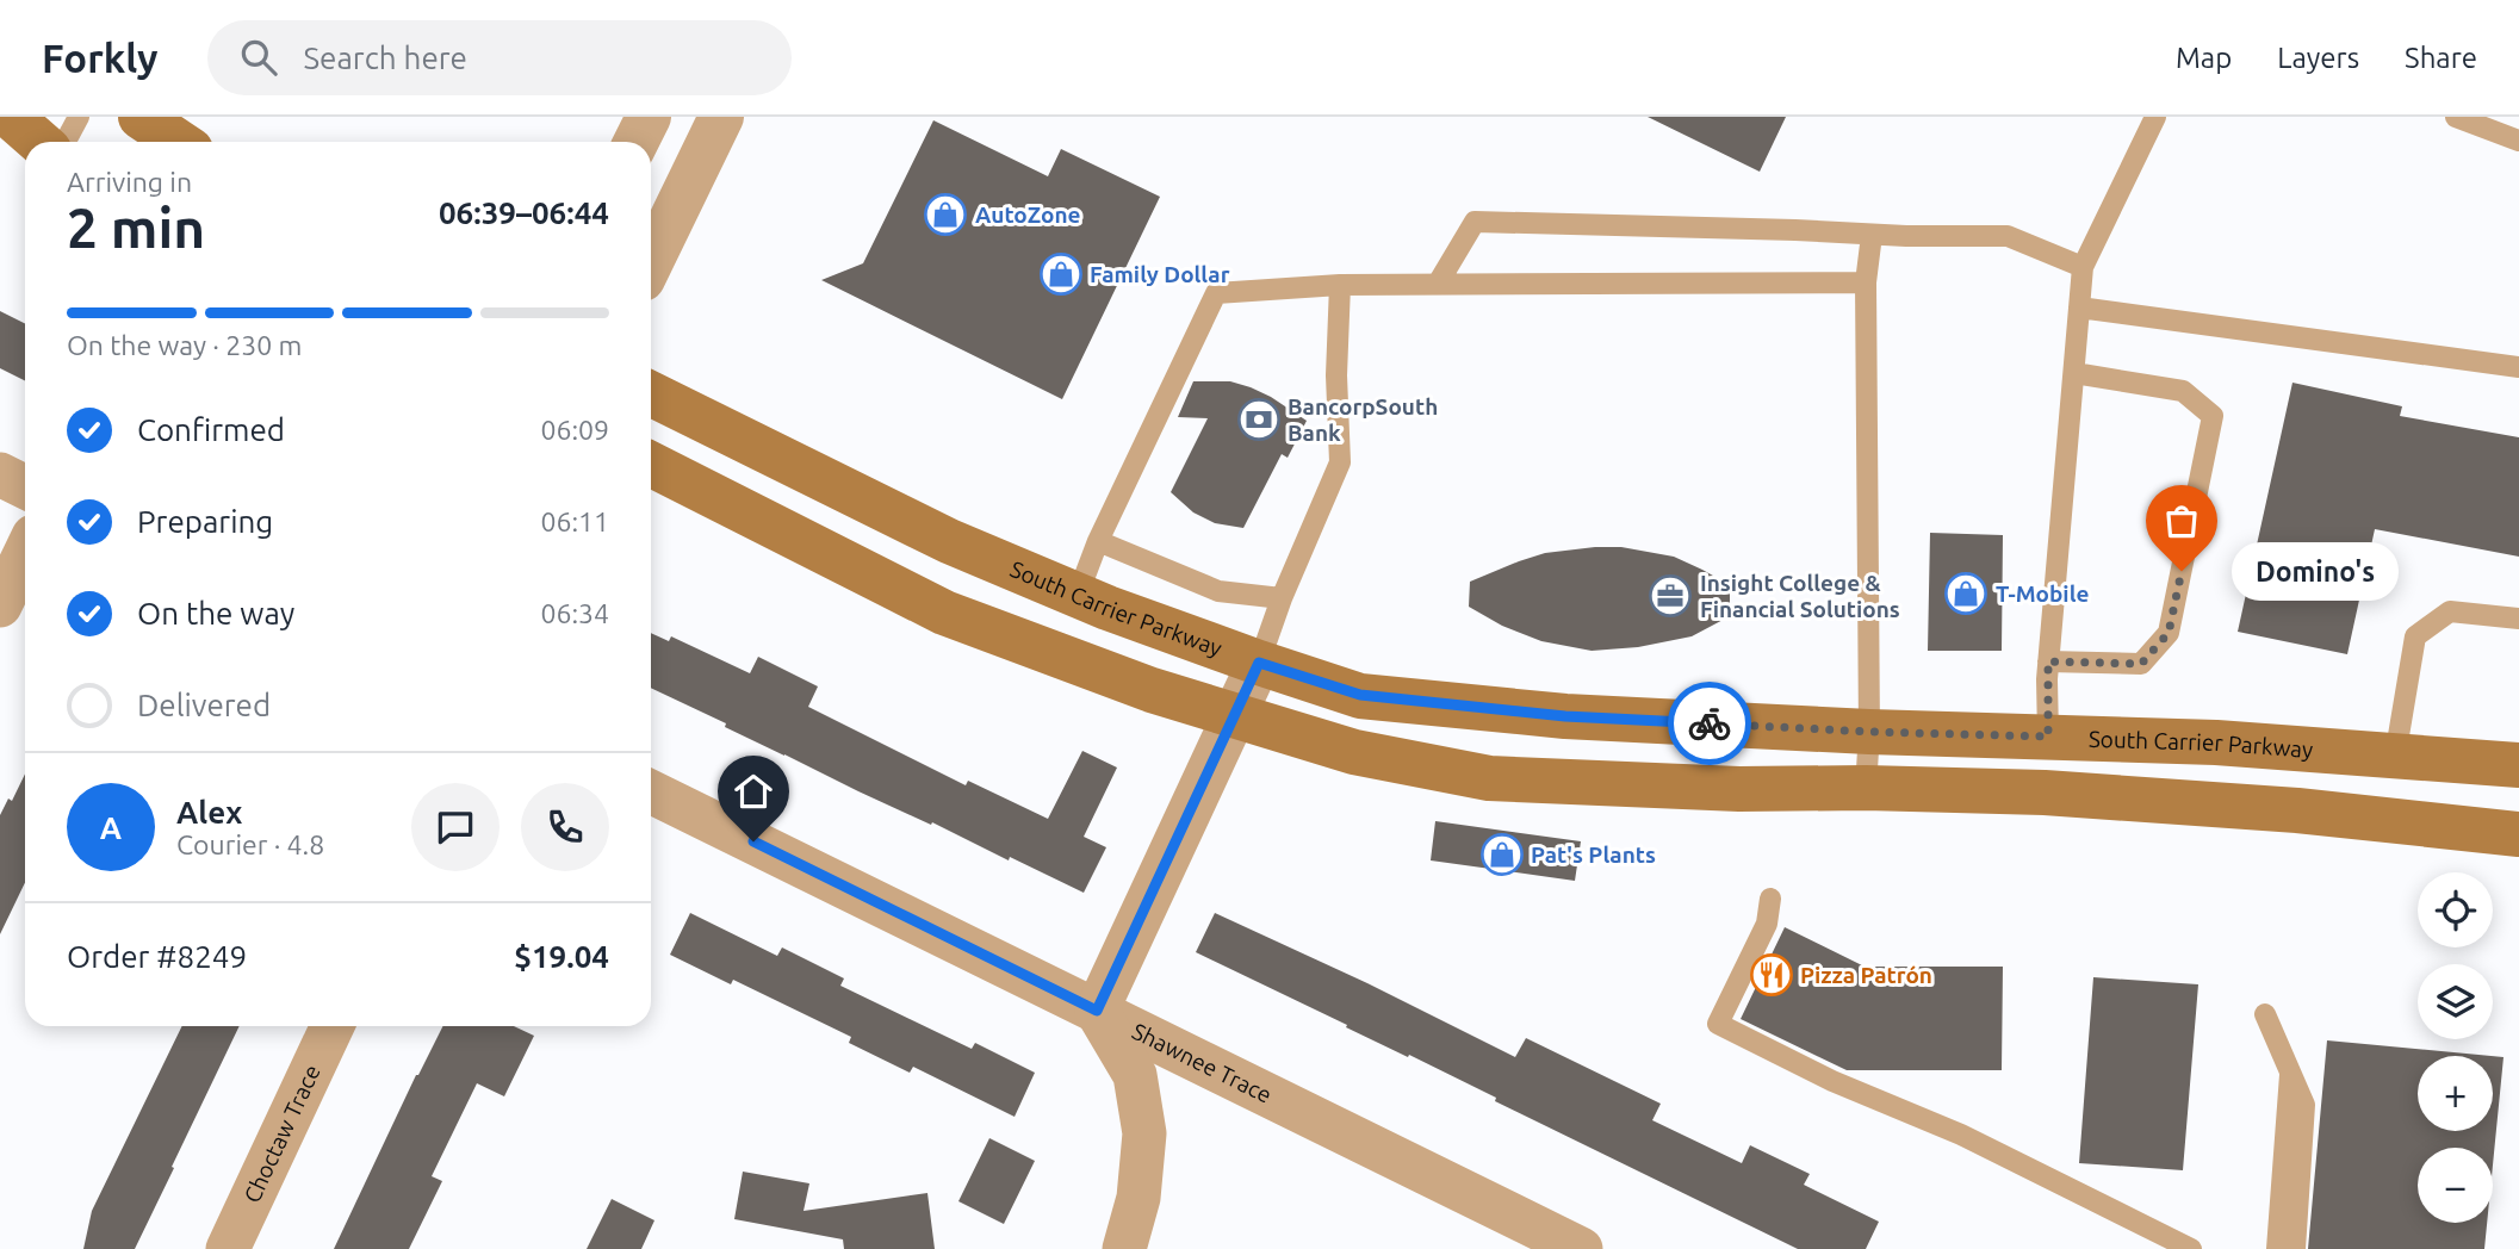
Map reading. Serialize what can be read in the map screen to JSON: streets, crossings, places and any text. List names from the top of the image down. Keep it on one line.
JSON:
{"streets":{"main road":["South Carrier Parkway"],"street":["Shawnee Trace","Choctaw Trace"]},"places":{"shop":["AutoZone","Family Dollar","T-Mobile","Pat's Plants"],"bank":["BancorpSouth Bank"],"other":["Domino's"],"office":["Insight College & Financial Solutions"],"restaurant":["Pizza Patrón"]},"page":{"header":"Forkly","search":"Search here","nav":["Map","Layers","Share"],"heading":["2 min","Arriving in","06:39–06:44"],"panel":["Alex","Courier · 4.8","Order #8249","$19.04"],"bar":"On the way · 230 m","list":[["Confirmed","06:09"],["Preparing","06:11"],["On the way","06:34"],"Delivered"],"bubble":"Domino's","round":"A","map_buttons":["+","−"]}}
